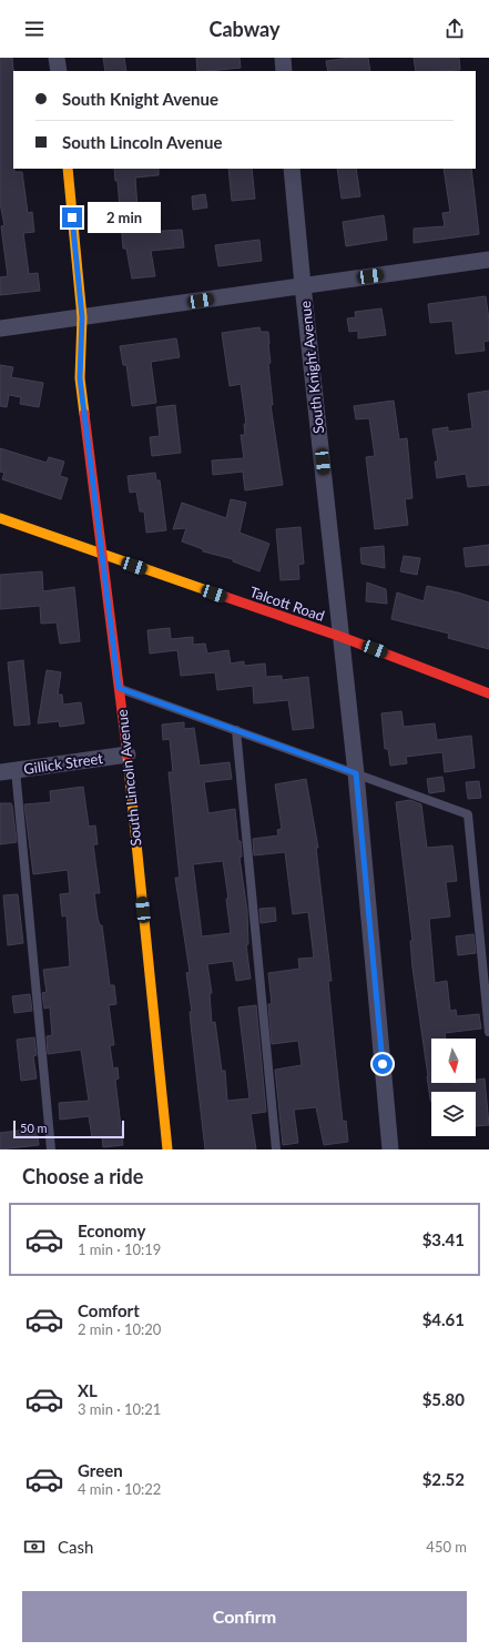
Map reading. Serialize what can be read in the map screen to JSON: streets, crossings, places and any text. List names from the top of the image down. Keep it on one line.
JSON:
{"streets":{"street":["South Knight Avenue","Talcott Road","Gillick Street","South Lincoln Avenue"]},"crossings":[["South Knight Avenue","Talcott Road"],["Talcott Road","South Lincoln Avenue"],["Gillick Street","South Lincoln Avenue"]],"scale_bar":"50 m","north":"bottom","page":{"header":"Cabway","banner":["South Knight Avenue","South Lincoln Avenue"],"bubble":"2 min","scale":"50 m","heading":"Choose a ride","list":[{"name":"Economy","note":"1 min · 10:19","value":"$3.41"},{"name":"Comfort","note":"2 min · 10:20","value":"$4.61"},{"name":"XL","note":"3 min · 10:21","value":"$5.80"},{"name":"Green","note":"4 min · 10:22","value":"$2.52"}],"pay":["Cash","450 m"],"buttons":"Confirm"}}
